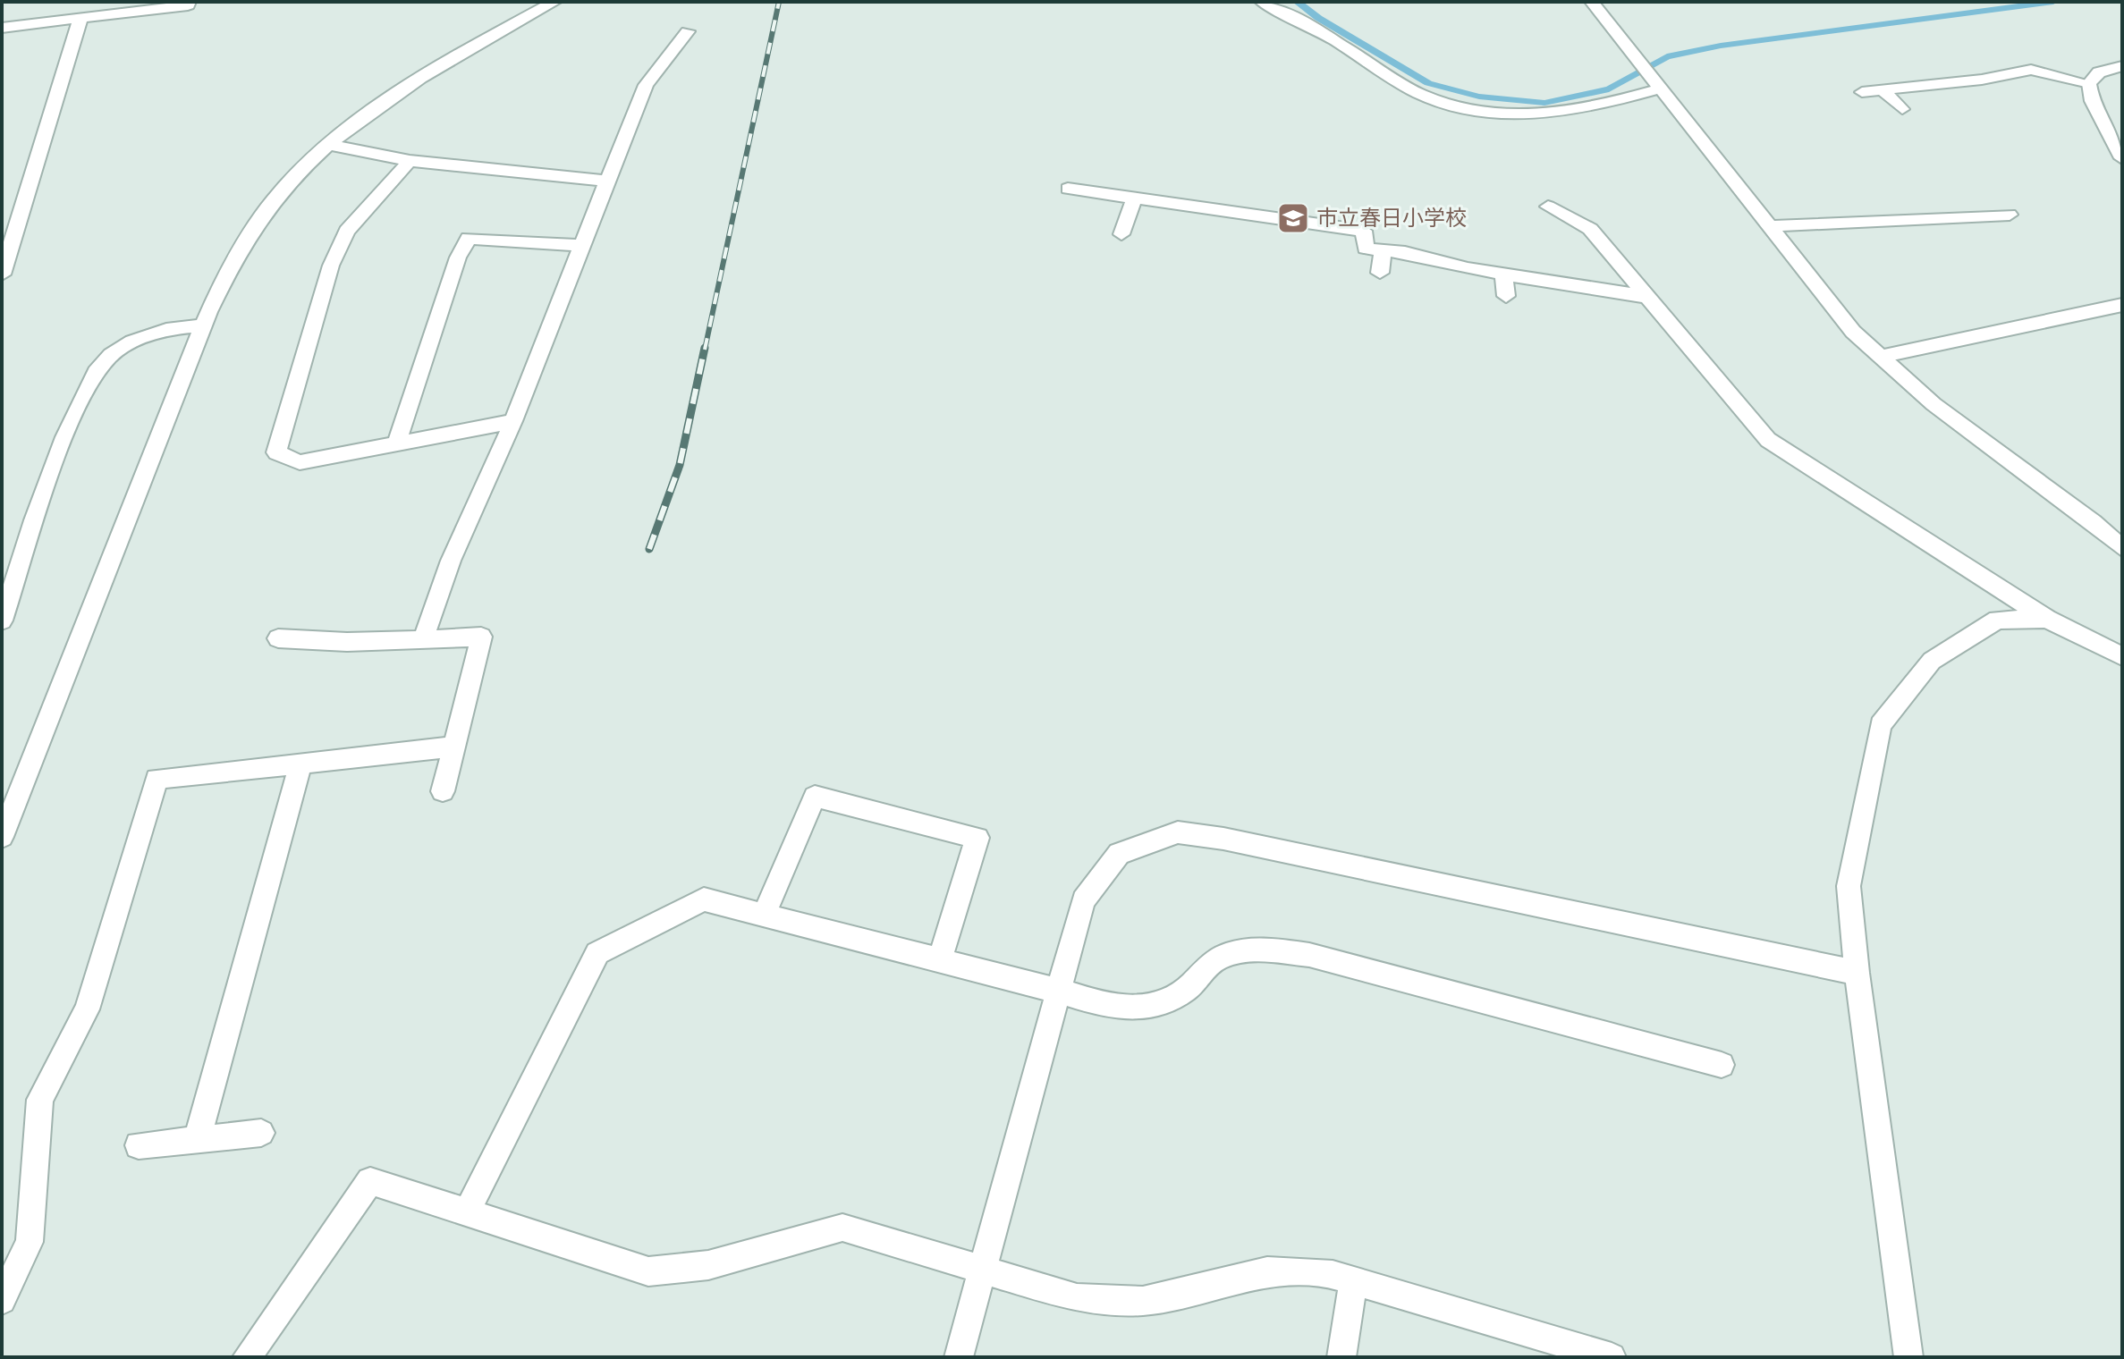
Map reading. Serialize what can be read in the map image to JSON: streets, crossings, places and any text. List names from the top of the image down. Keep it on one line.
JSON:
{"places":{"school or university":["市立春日小学校"]}}
